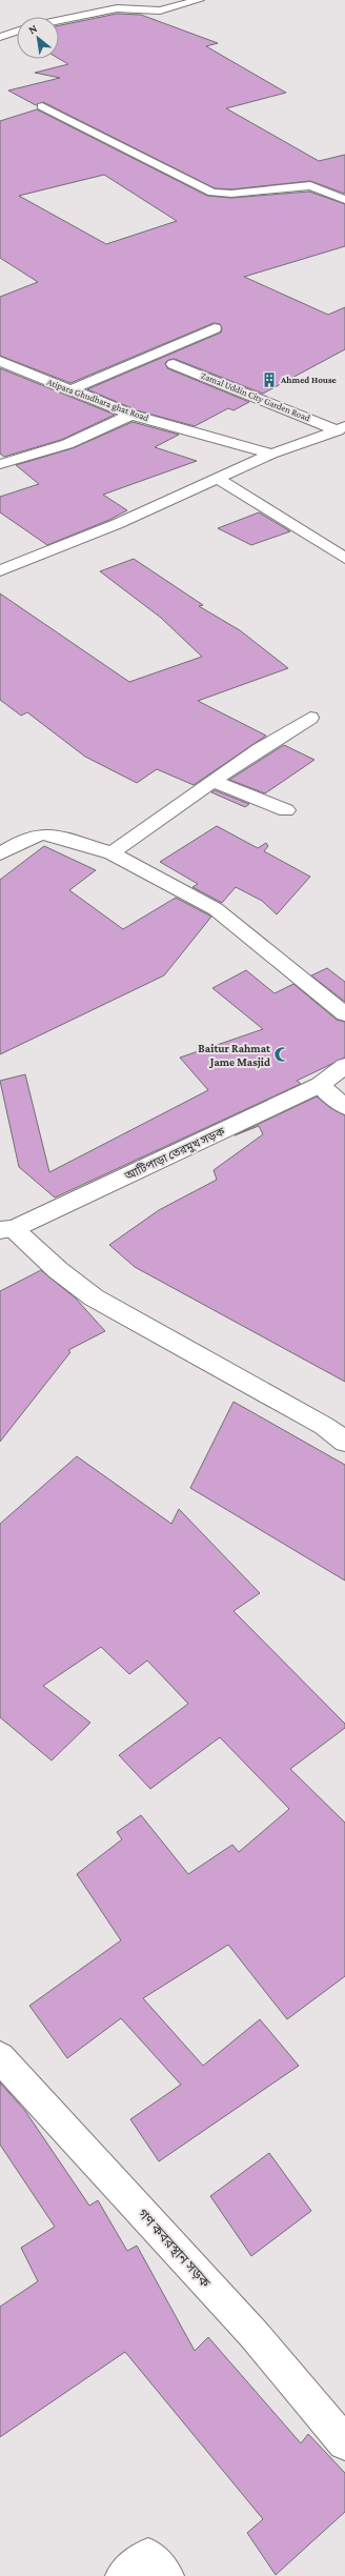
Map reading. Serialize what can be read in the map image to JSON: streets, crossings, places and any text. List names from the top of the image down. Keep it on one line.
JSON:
{"streets":{"street":["Zamal Uddin City Garden Road","Atipara Ghudhara ghat Road","আটিপাড়া তেরমুখ সড়ক","গণ কবরস্থান সড়ক"]},"places":{"building":["Ahmed House"],"mosque":["Baitur Rahmat Jame Masjid"]},"north":"top left"}
